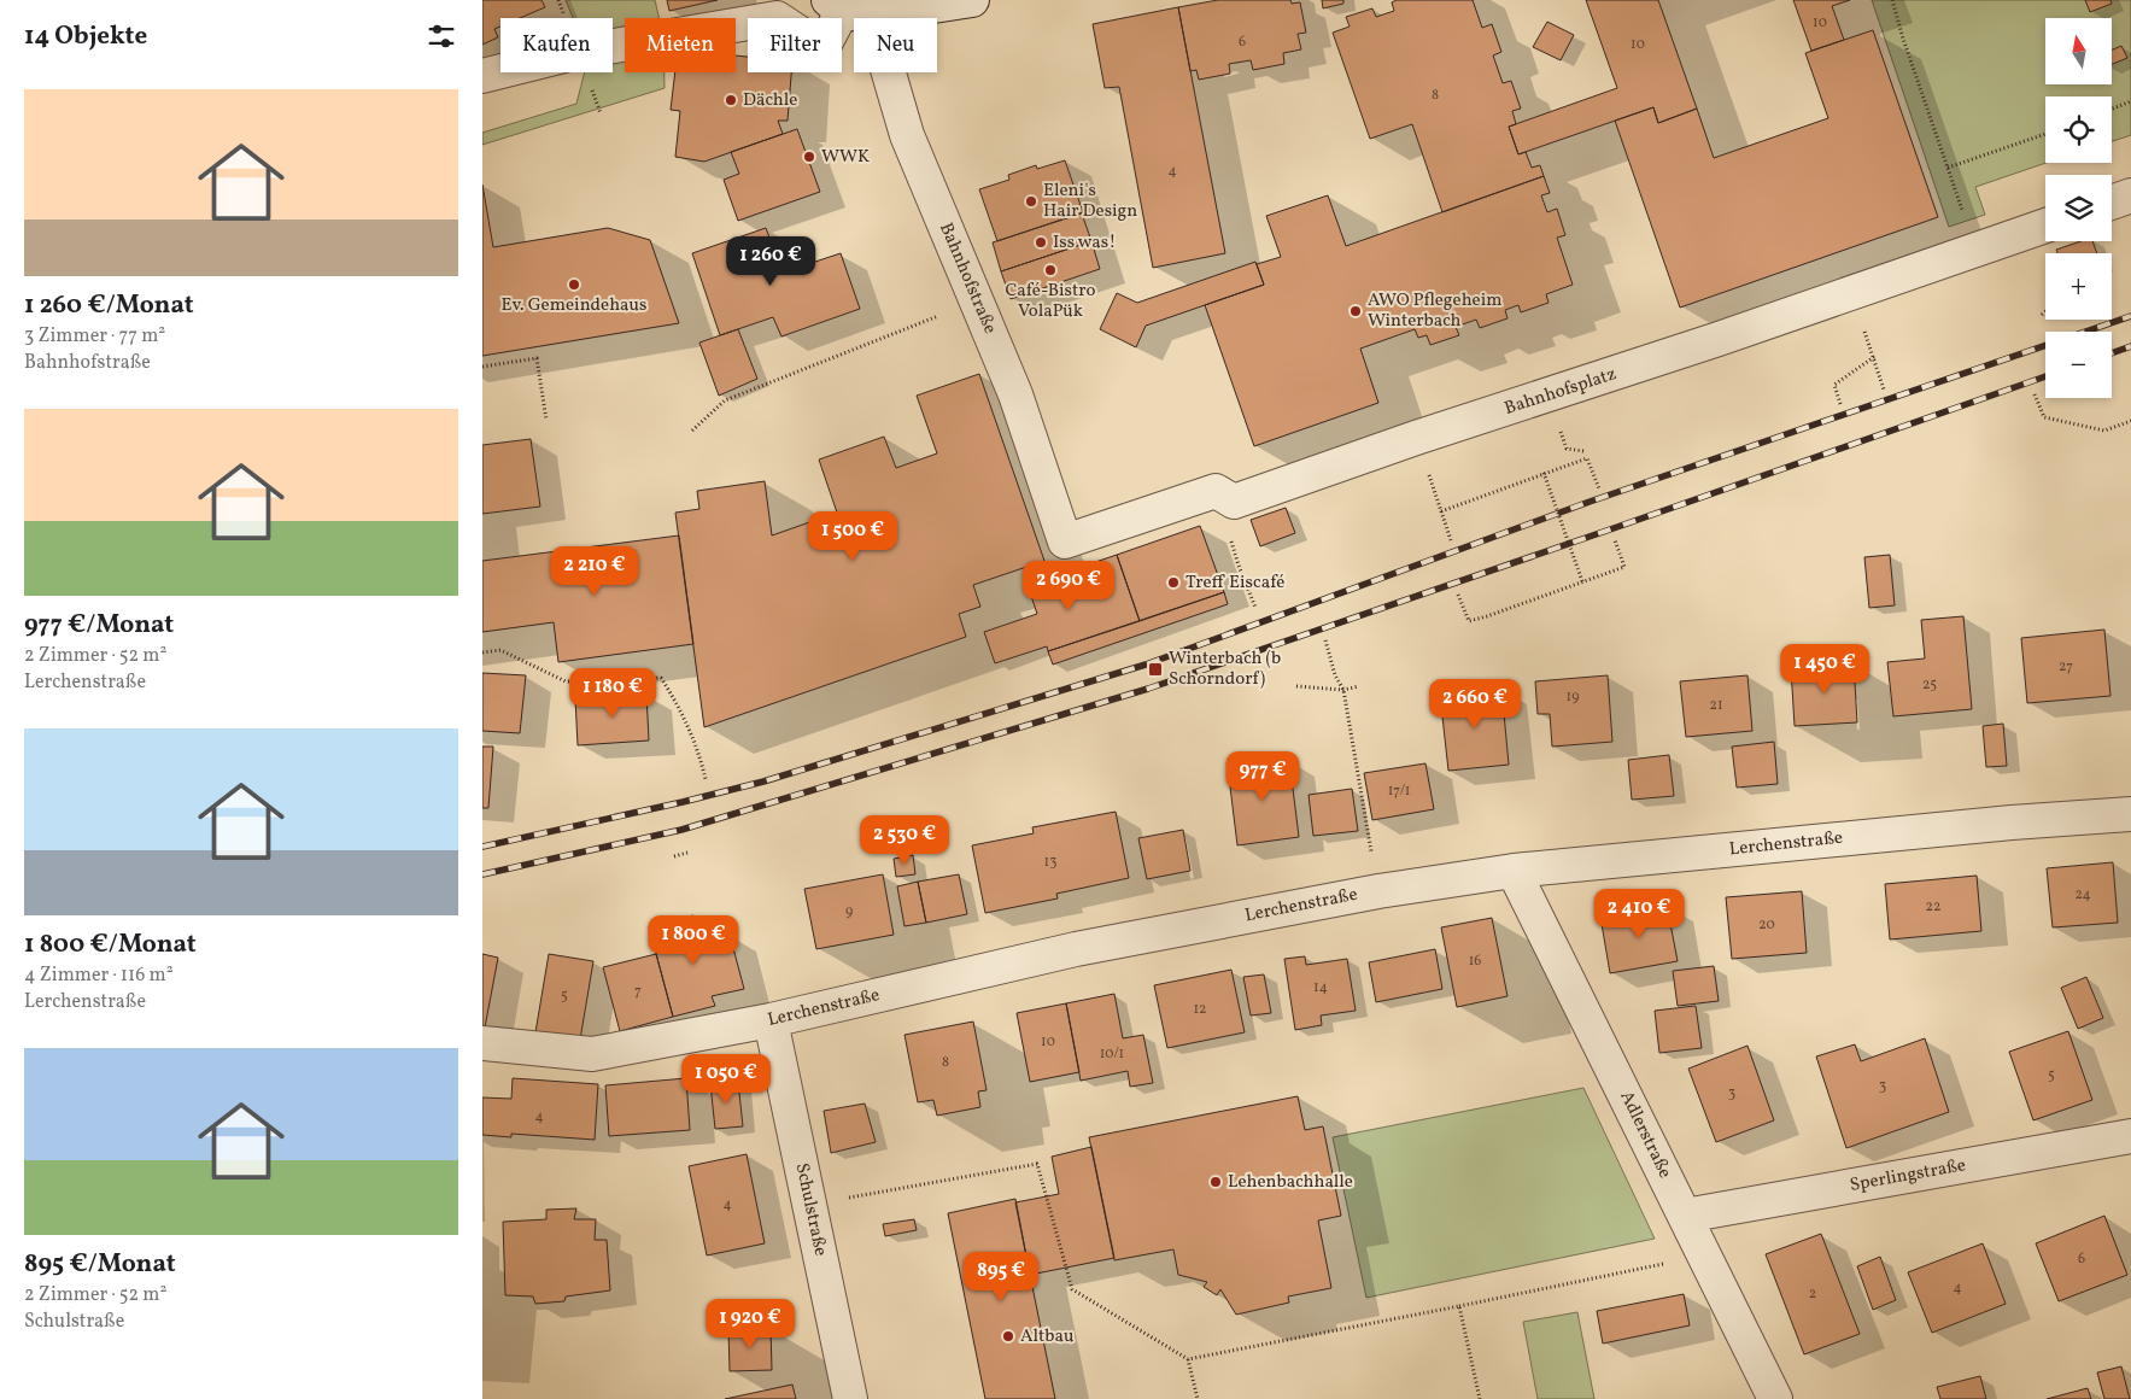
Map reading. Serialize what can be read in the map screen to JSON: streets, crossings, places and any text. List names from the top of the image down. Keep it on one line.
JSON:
{"streets":{"street":["Bahnhofstraße","Bahnhofsplatz","Lerchenstraße","Adlerstraße","Sperlingstraße","Schulstraße"]},"crossings":[["Bahnhofstraße","Bahnhofsplatz"],["Lerchenstraße","Adlerstraße"],["Lerchenstraße","Schulstraße"],["Adlerstraße","Sperlingstraße"]],"places":{"other":["Dächle","WWK","Eleni's Hair Design","Iss was!","Café-Bistro VolaPük","Ev. Gemeindehaus","AWO Pflegeheim Winterbach","Treff Eiscafé","Lehenbachhalle","Altbau"],"transit":["Winterbach (b Schorndorf)"]},"house_numbers":["10","6","10","8","4","27","25","19","21","17/1","13","24","22","9","20","16","14","7","5","12","10","10/1","8","5","3","3","4","4","6","4","2"],"north":"top","page":{"heading":"14 Objekte","map_buttons":["+","−"],"chip":["Kaufen","Mieten","Filter","Neu"],"list":[{"name":"1 260 €/Monat","note":"3 Zimmer · 77 m² · Bahnhofstraße"},{"name":"977 €/Monat","note":"2 Zimmer · 52 m² · Lerchenstraße"},{"name":"1 800 €/Monat","note":"4 Zimmer · 116 m² · Lerchenstraße"},{"name":"895 €/Monat","note":"2 Zimmer · 52 m² · Schulstraße"}],"price":["1 260 €","1 500 €","2 210 €","2 690 €","1 450 €","1 180 €","2 660 €","977 €","2 530 €","2 410 €","1 800 €","1 050 €","895 €","1 920 €"]}}
